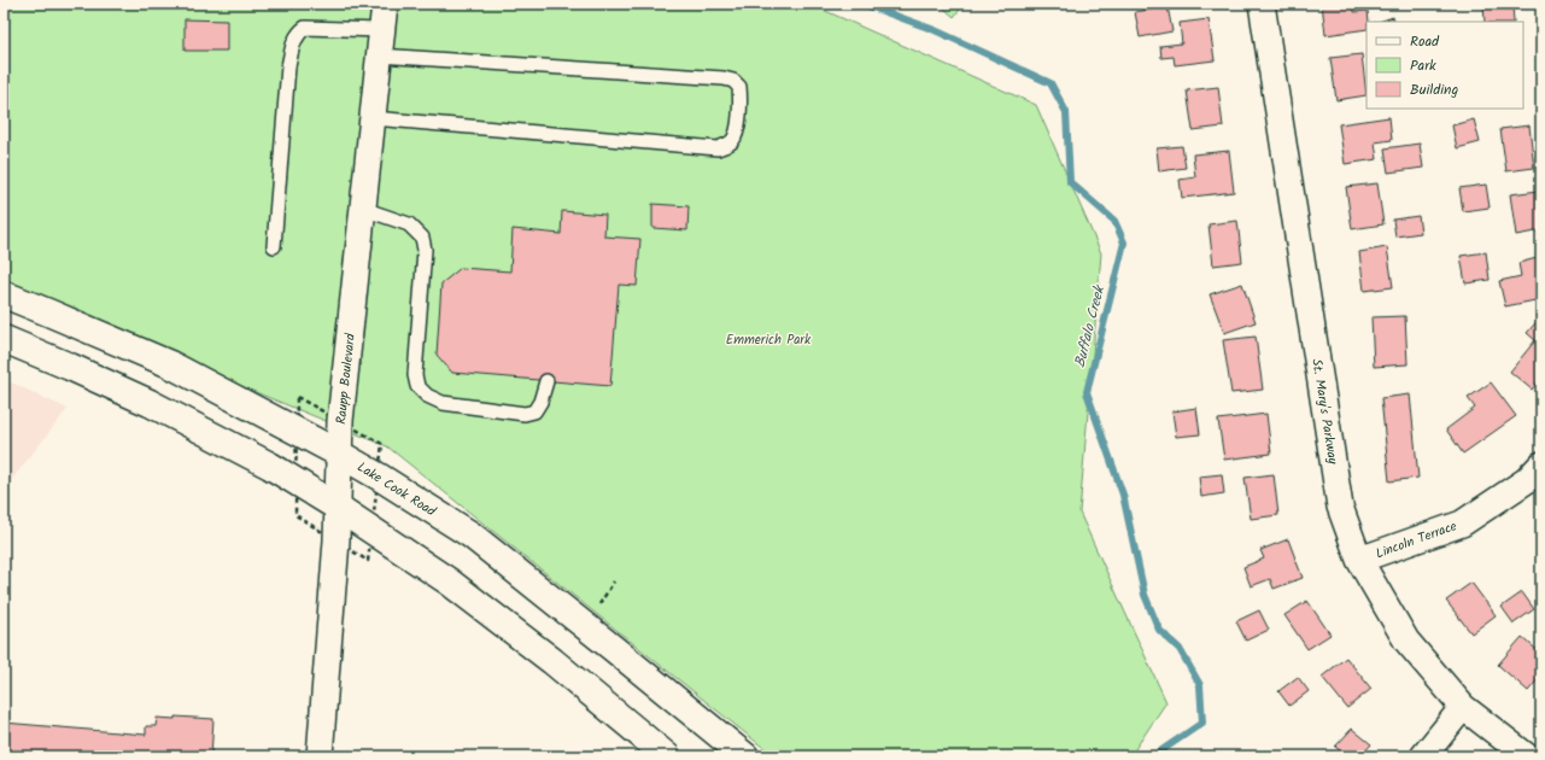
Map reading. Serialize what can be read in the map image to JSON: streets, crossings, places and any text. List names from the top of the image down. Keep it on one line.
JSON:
{"streets":{"main road":["Lake Cook Road"],"street":["Raupp Boulevard","St. Mary's Parkway","Lincoln Terrace"]},"crossings":[["Raupp Boulevard","Lake Cook Road"],["St. Mary's Parkway","Lincoln Terrace"]],"water":["Buffalo Creek"],"parks":["Emmerich Park"],"legend":["Road","Park","Building"]}
